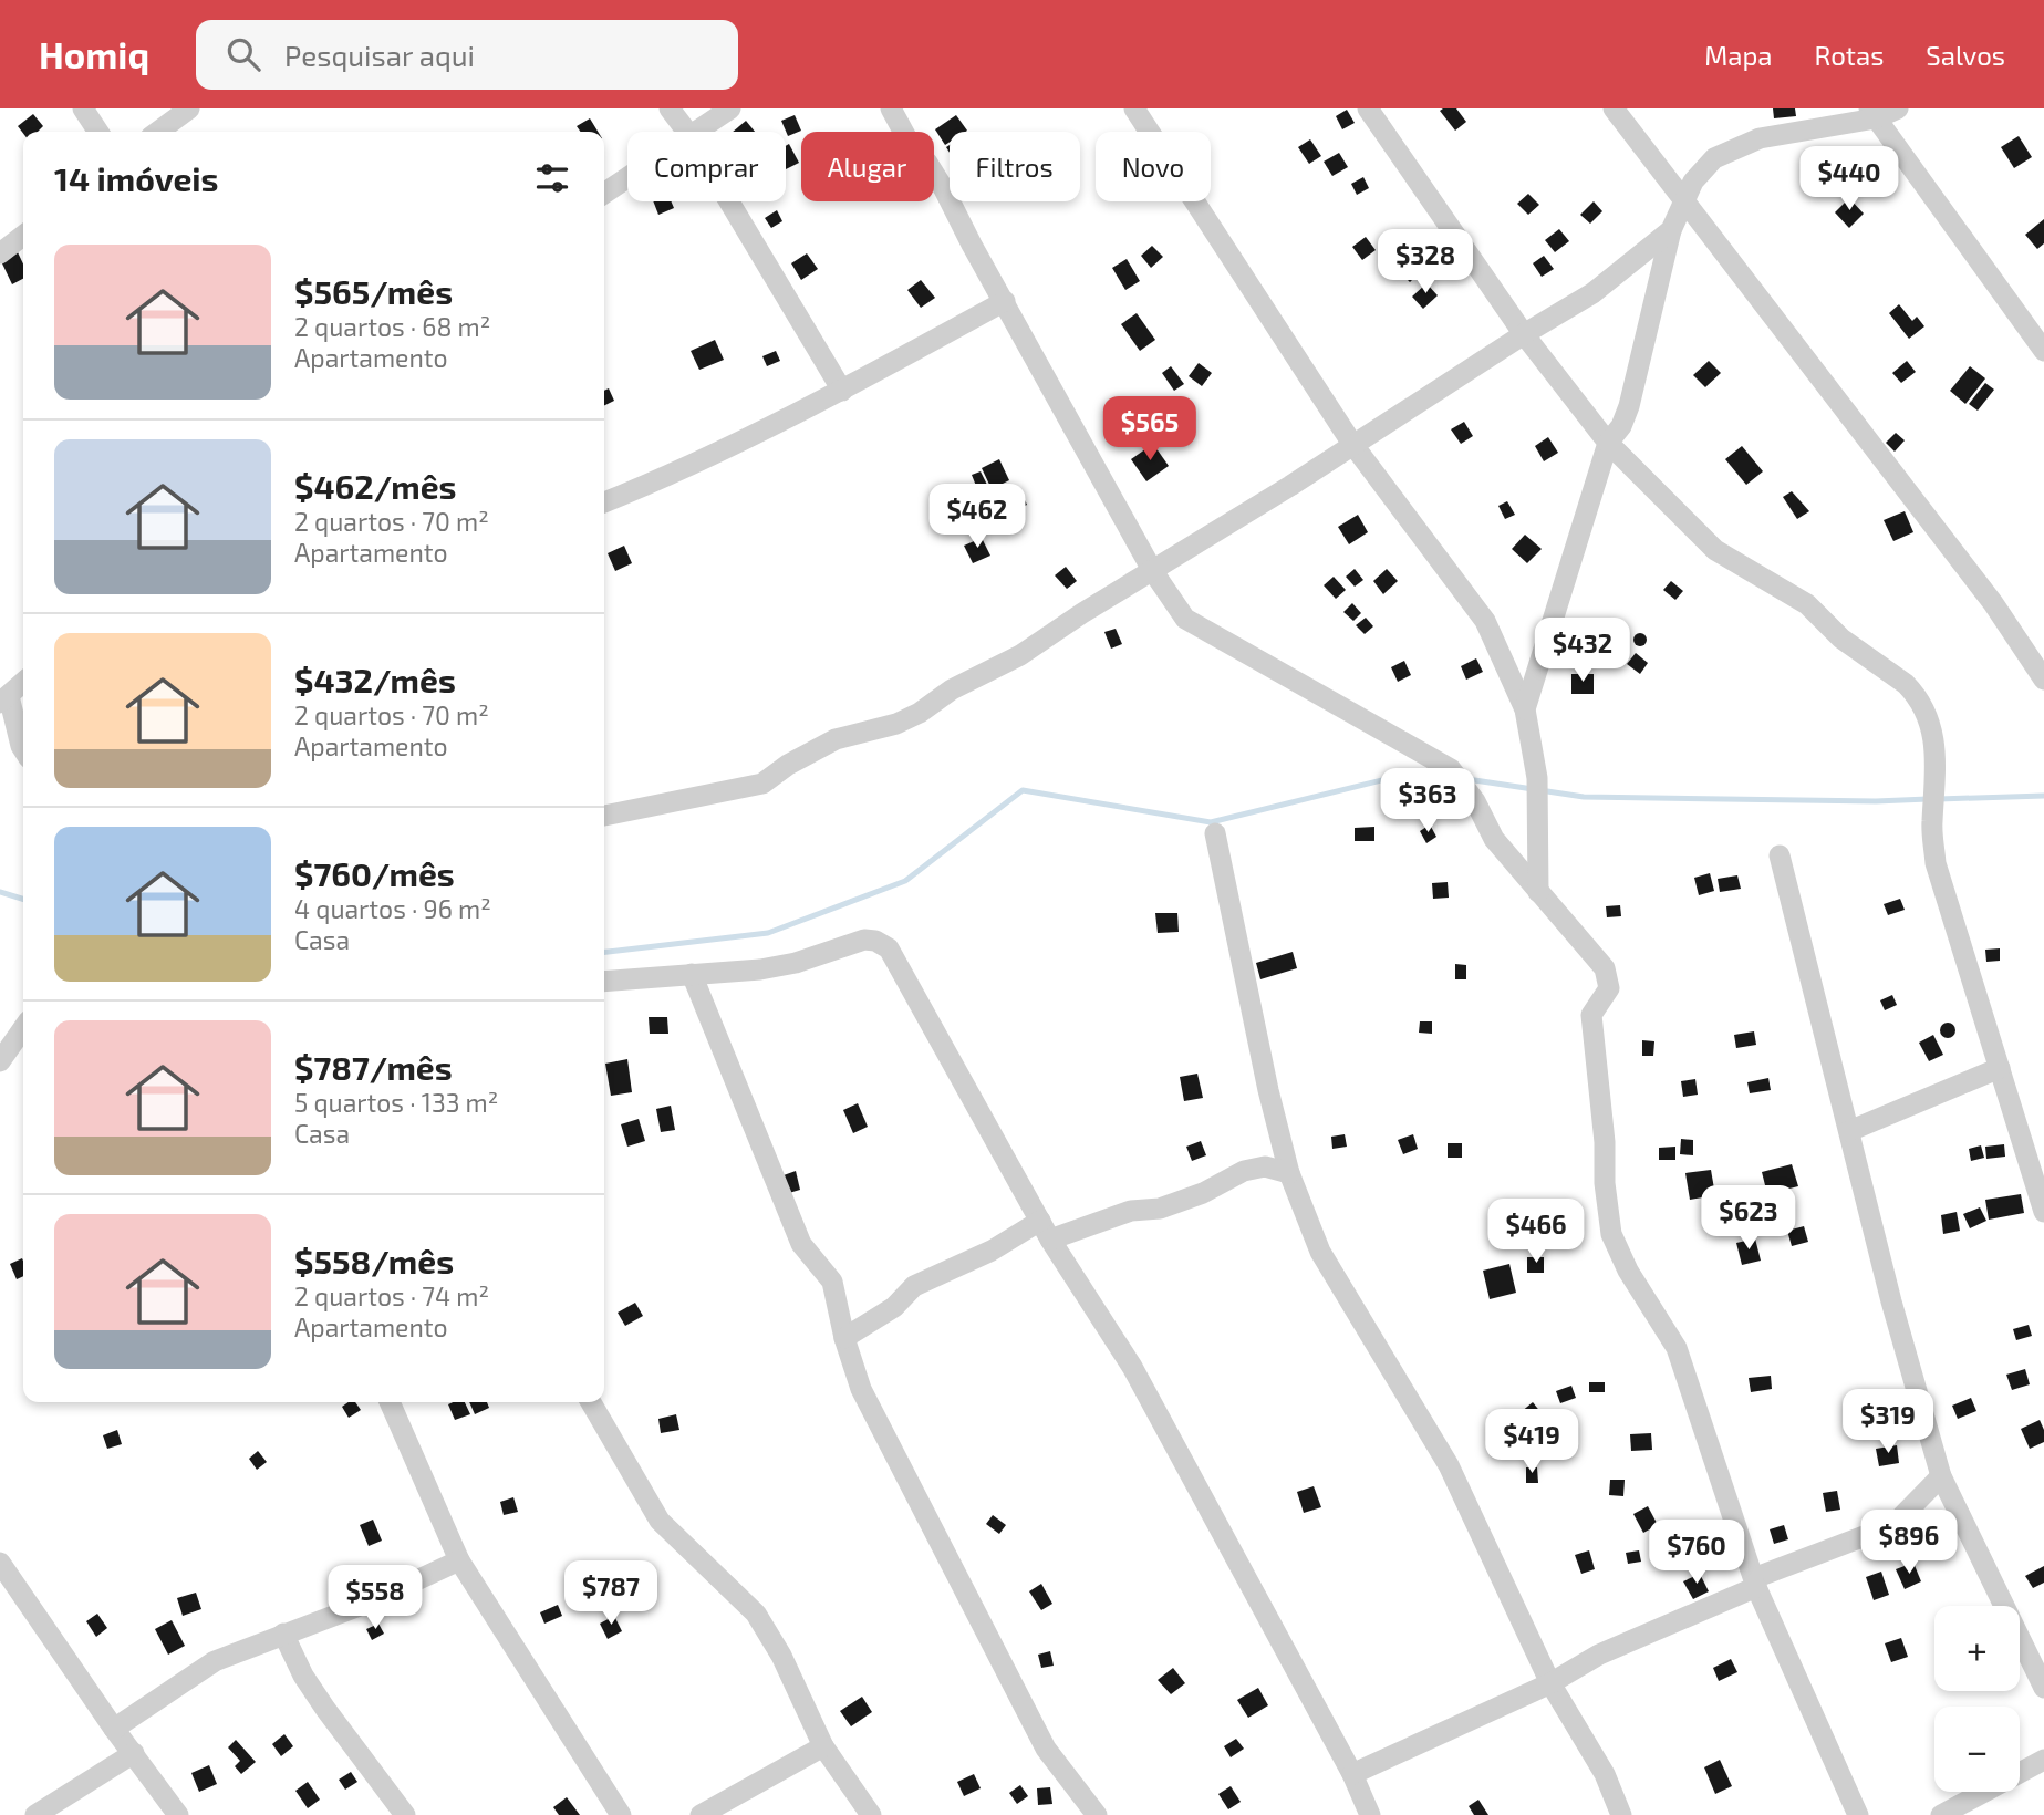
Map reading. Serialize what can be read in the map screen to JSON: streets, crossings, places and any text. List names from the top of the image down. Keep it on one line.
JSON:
{"page":{"header":"Homiq","search":"Pesquisar aqui","nav":["Mapa","Rotas","Salvos"],"chip":["Comprar","Alugar","Filtros","Novo"],"heading":"14 imóveis","price":["$440","$328","$565","$462","$432","$363","$623","$466","$319","$419","$896","$760","$787","$558"],"list":[{"name":"$565/mês","note":"2 quartos · 68 m² · Apartamento"},{"name":"$462/mês","note":"2 quartos · 70 m² · Apartamento"},{"name":"$432/mês","note":"2 quartos · 70 m² · Apartamento"},{"name":"$760/mês","note":"4 quartos · 96 m² · Casa"},{"name":"$787/mês","note":"5 quartos · 133 m² · Casa"},{"name":"$558/mês","note":"2 quartos · 74 m² · Apartamento"}],"map_buttons":["+","−"]}}
